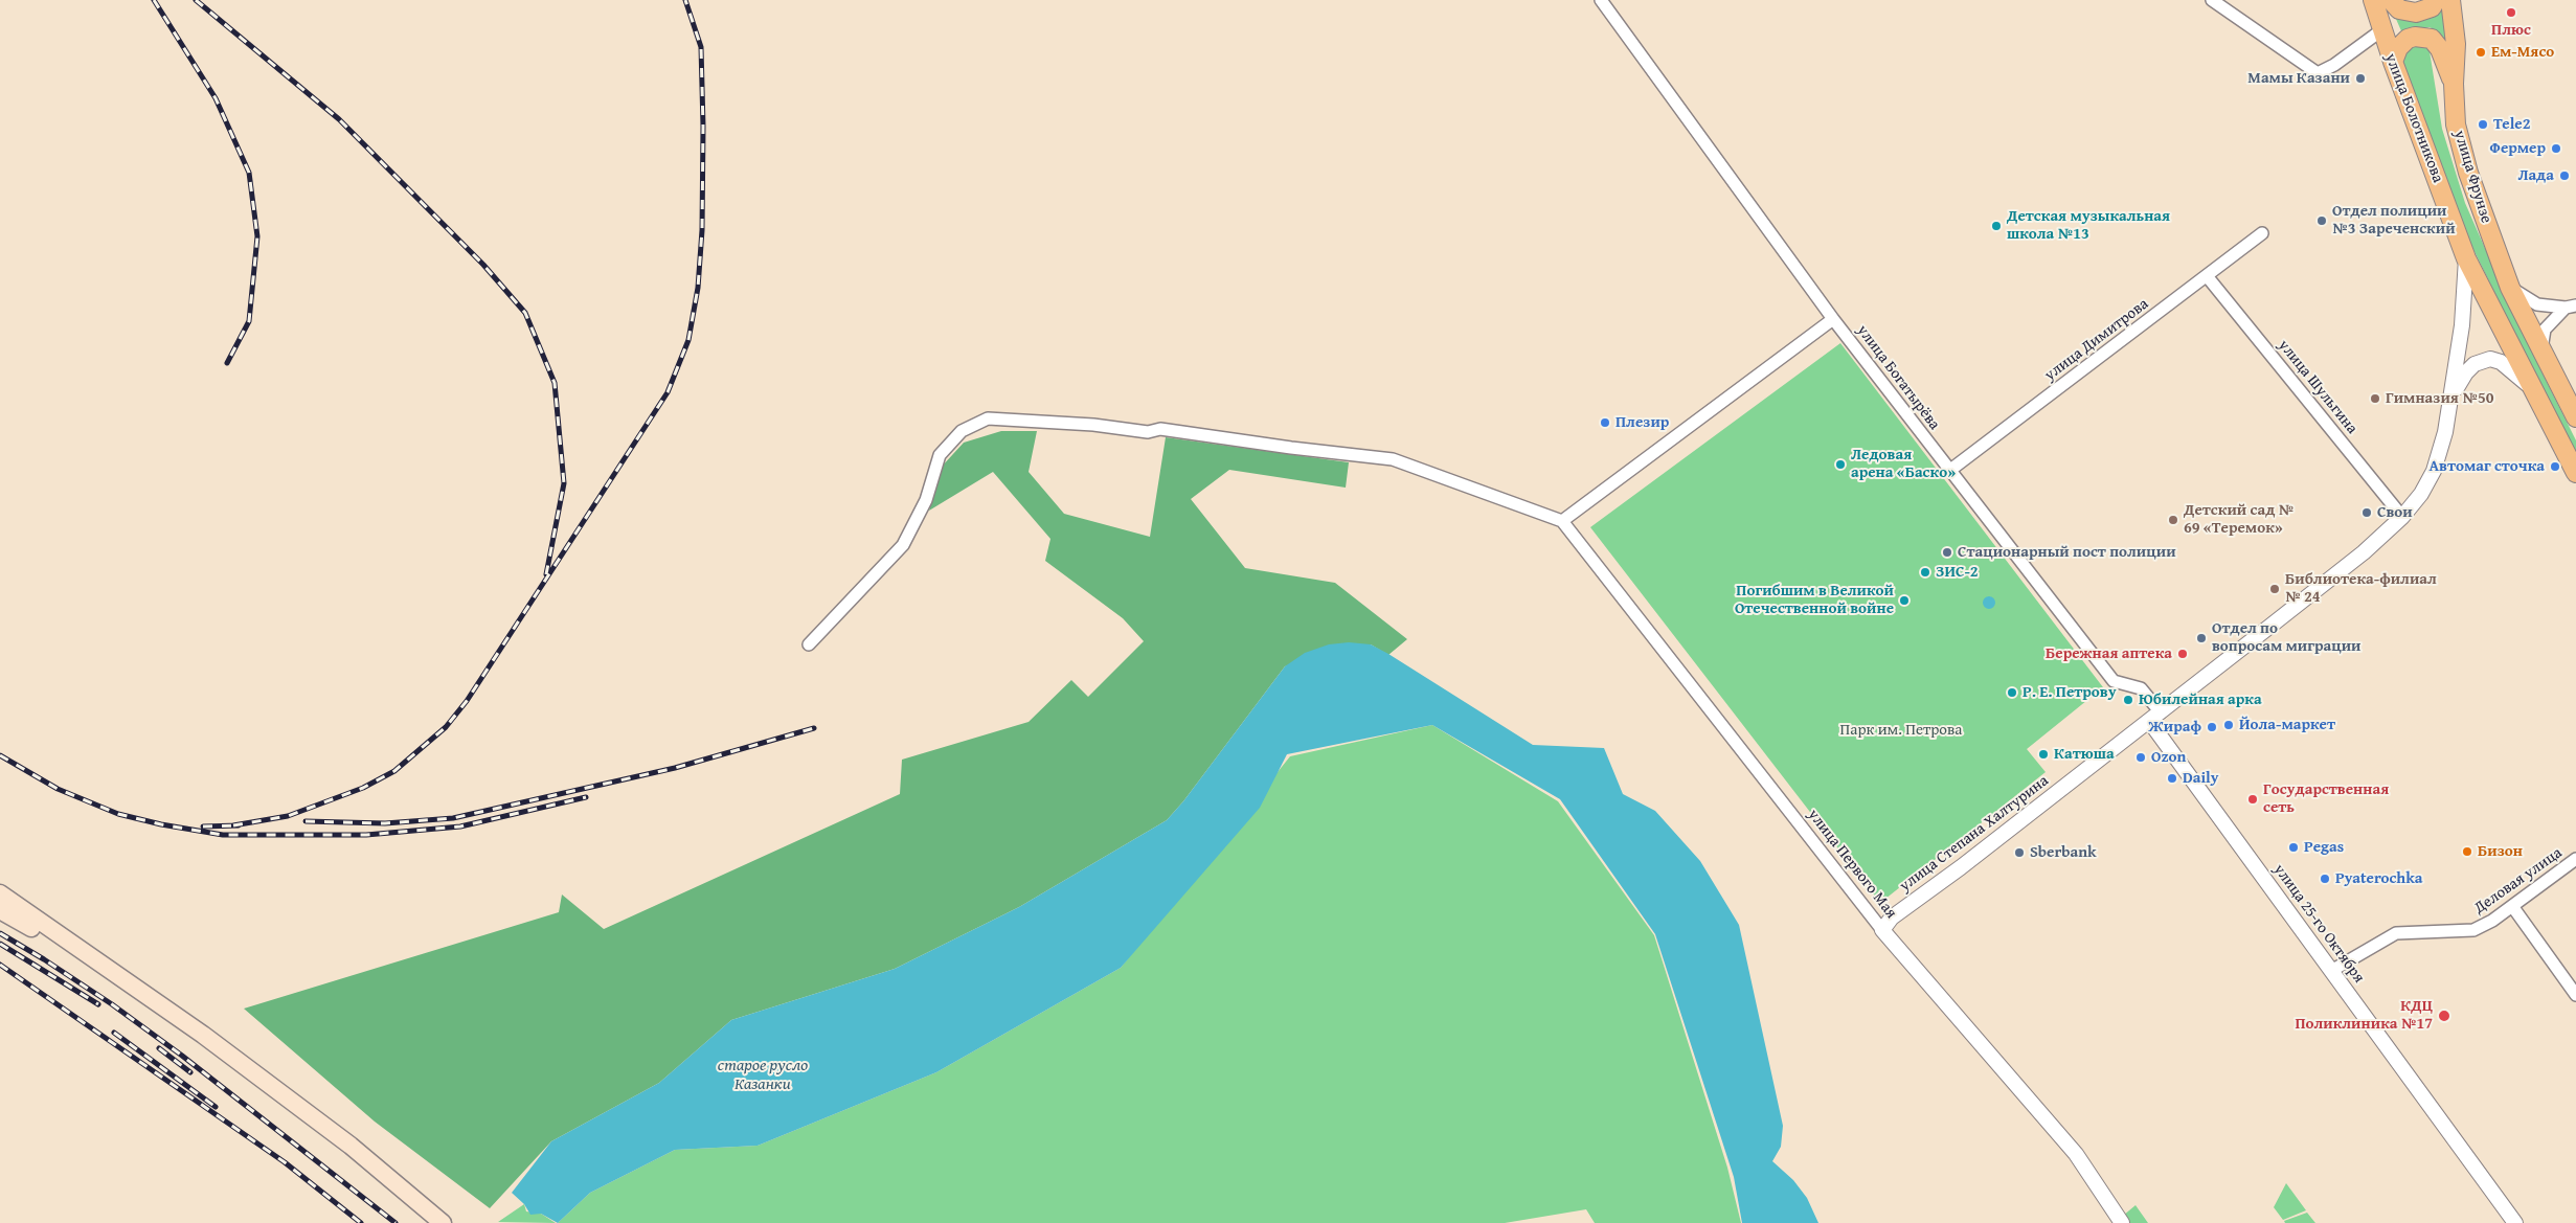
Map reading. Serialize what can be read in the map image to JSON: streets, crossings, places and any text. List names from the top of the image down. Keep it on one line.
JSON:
{"streets":{"main road":["улица Болотникова","улица Фрунзе"],"street":["улица Димитрова","улица Богатырёва","улица Шульгина","улица Степана Халтурина","улица Первого Мая","Деловая улица","улица 25-го Октября"]},"crossings":[["улица Болотникова","улица Степана Халтурина"],["улица Димитрова","улица Богатырёва"],["улица Димитрова","улица Шульгина"],["улица Богатырёва","улица Степана Халтурина"],["улица Богатырёва","улица 25-го Октября"],["улица Шульгина","улица Степана Халтурина"],["улица Степана Халтурина","улица Первого Мая"],["улица Степана Халтурина","улица 25-го Октября"],["Деловая улица","улица 25-го Октября"]],"water":["старое русло Казанки"],"parks":["Парк им. Петрова"],"places":["Плюс","Ем-Мясо","Мамы Казани","Tele2","Фермер","Лада","Отдел полиции №3 Зареченский","Детская музыкальная школа №13","Гимназия №50","Плезир","Ледовая арена «Баско»","Автомаг сточка","Свои","Детский сад № 69 «Теремок»","Стационарный пост полиции","ЗИС-2","Библиотека-филиал № 24","Погибшим в Великой Отечественной войне","Отдел по вопросам миграции","Бережная аптека","Р. Е. Петрову","Юбилейная арка","Йола-маркет","Жираф","Катюша","Ozon","Daily","Государственная сеть","Pegas","Бизон","Sberbank","Pyaterochka","КДЦ Поликлиника №17"]}
